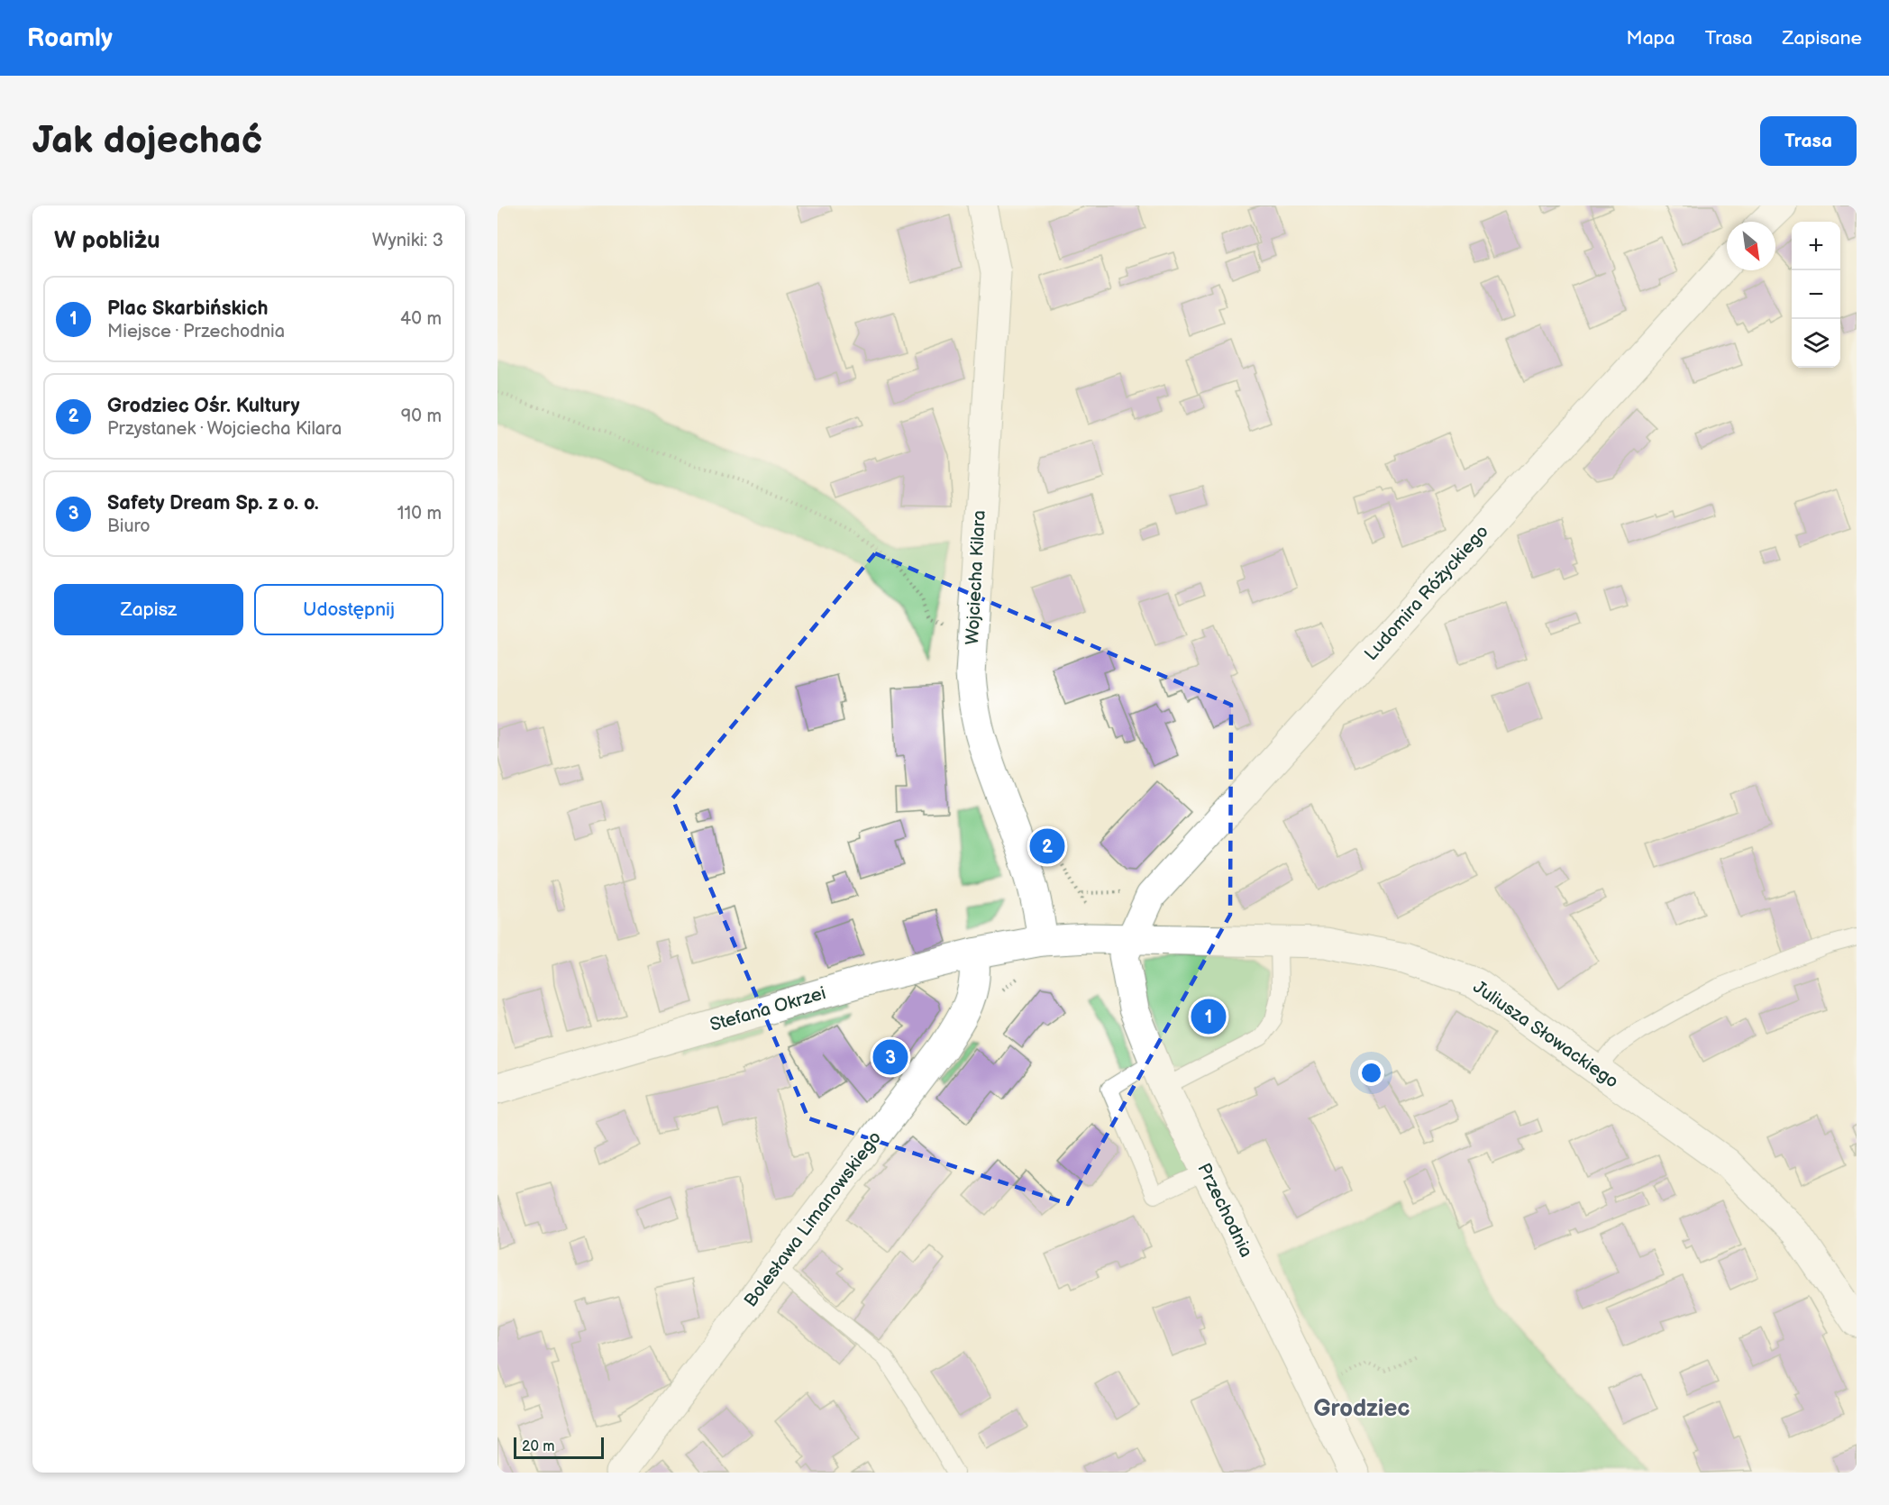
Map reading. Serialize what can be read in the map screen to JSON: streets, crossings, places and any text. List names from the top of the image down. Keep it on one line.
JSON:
{"streets":{"street":["Wojciecha Kilara","Ludomira Różyckiego","Stefana Okrzei","Juliusza Słowackiego","Przechodnia","Bolesława Limanowskiego"]},"crossings":[["Wojciecha Kilara","Stefana Okrzei"],["Wojciecha Kilara","Juliusza Słowackiego"],["Ludomira Różyckiego","Juliusza Słowackiego"],["Ludomira Różyckiego","Przechodnia"],["Stefana Okrzei","Juliusza Słowackiego"],["Stefana Okrzei","Bolesława Limanowskiego"],["Juliusza Słowackiego","Przechodnia"]],"districts":["Grodziec"],"scale_bar":"20 m","north":"bottom right","page":{"header":"Roamly","nav":["Mapa","Trasa","Zapisane"],"buttons":["Trasa",["Zapisz","Udostępnij"]],"title":"Jak dojechać","heading":["W pobliżu","Wyniki: 3"],"map_buttons":["+","−"],"list":[{"mark":"1","name":"Plac Skarbińskich","note":"Miejsce · Przechodnia","value":"40 m"},{"mark":"2","name":"Grodziec Ośr. Kultury","note":"Przystanek · Wojciecha Kilara","value":"90 m"},{"mark":"3","name":"Safety Dream Sp. z o. o.","note":"Biuro","value":"110 m"}],"pins":["2","1","3"],"scale":"20 m"}}
